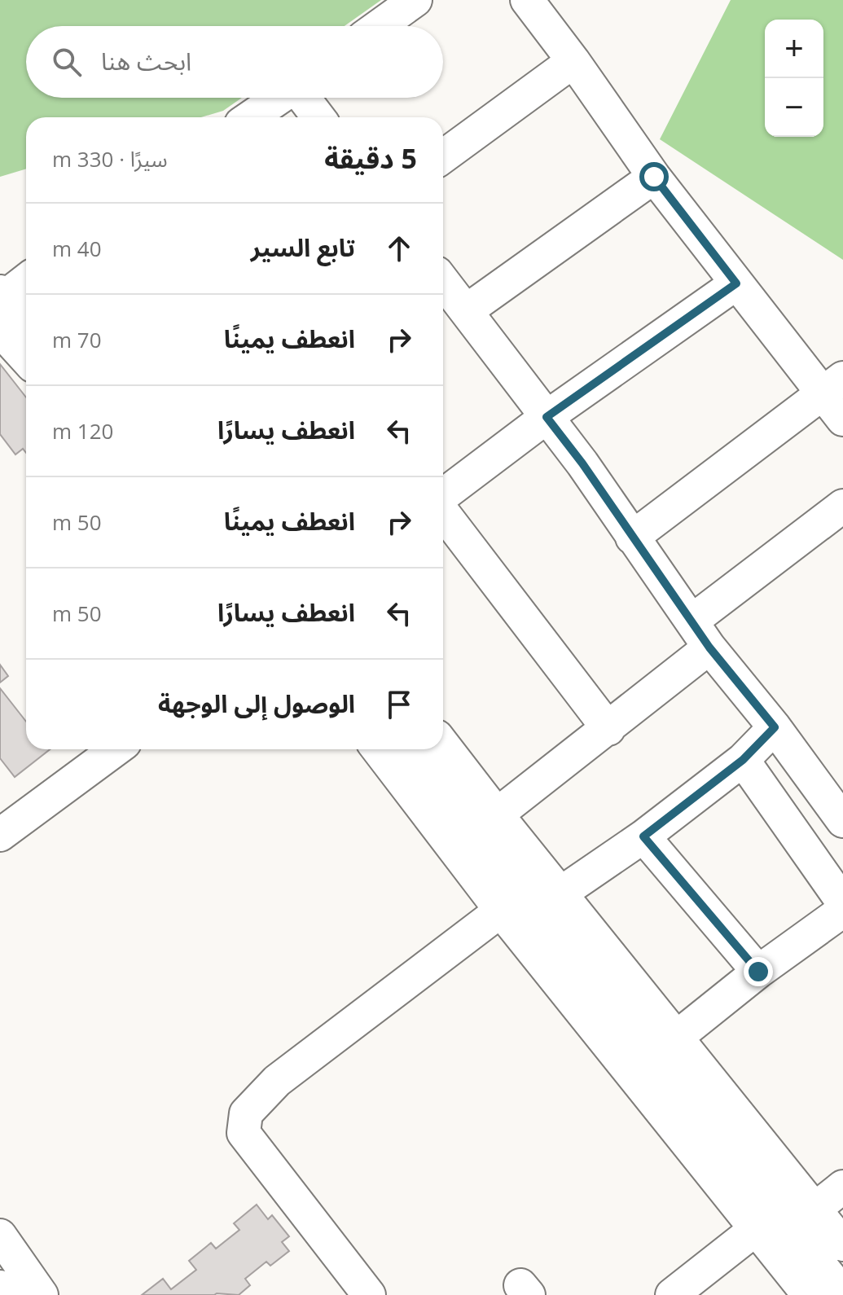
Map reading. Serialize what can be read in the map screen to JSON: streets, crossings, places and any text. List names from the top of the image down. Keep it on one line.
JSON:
{"page":{"map_buttons":["+","−"],"search":"ابحث هنا","heading":["5 دقيقة","سيرًا · 330 m"],"list":[["تابع السير","40 m"],["انعطف يمينًا","70 m"],["انعطف يسارًا","120 m"],["انعطف يمينًا","50 m"],["انعطف يسارًا","50 m"],"الوصول إلى الوجهة"]}}
